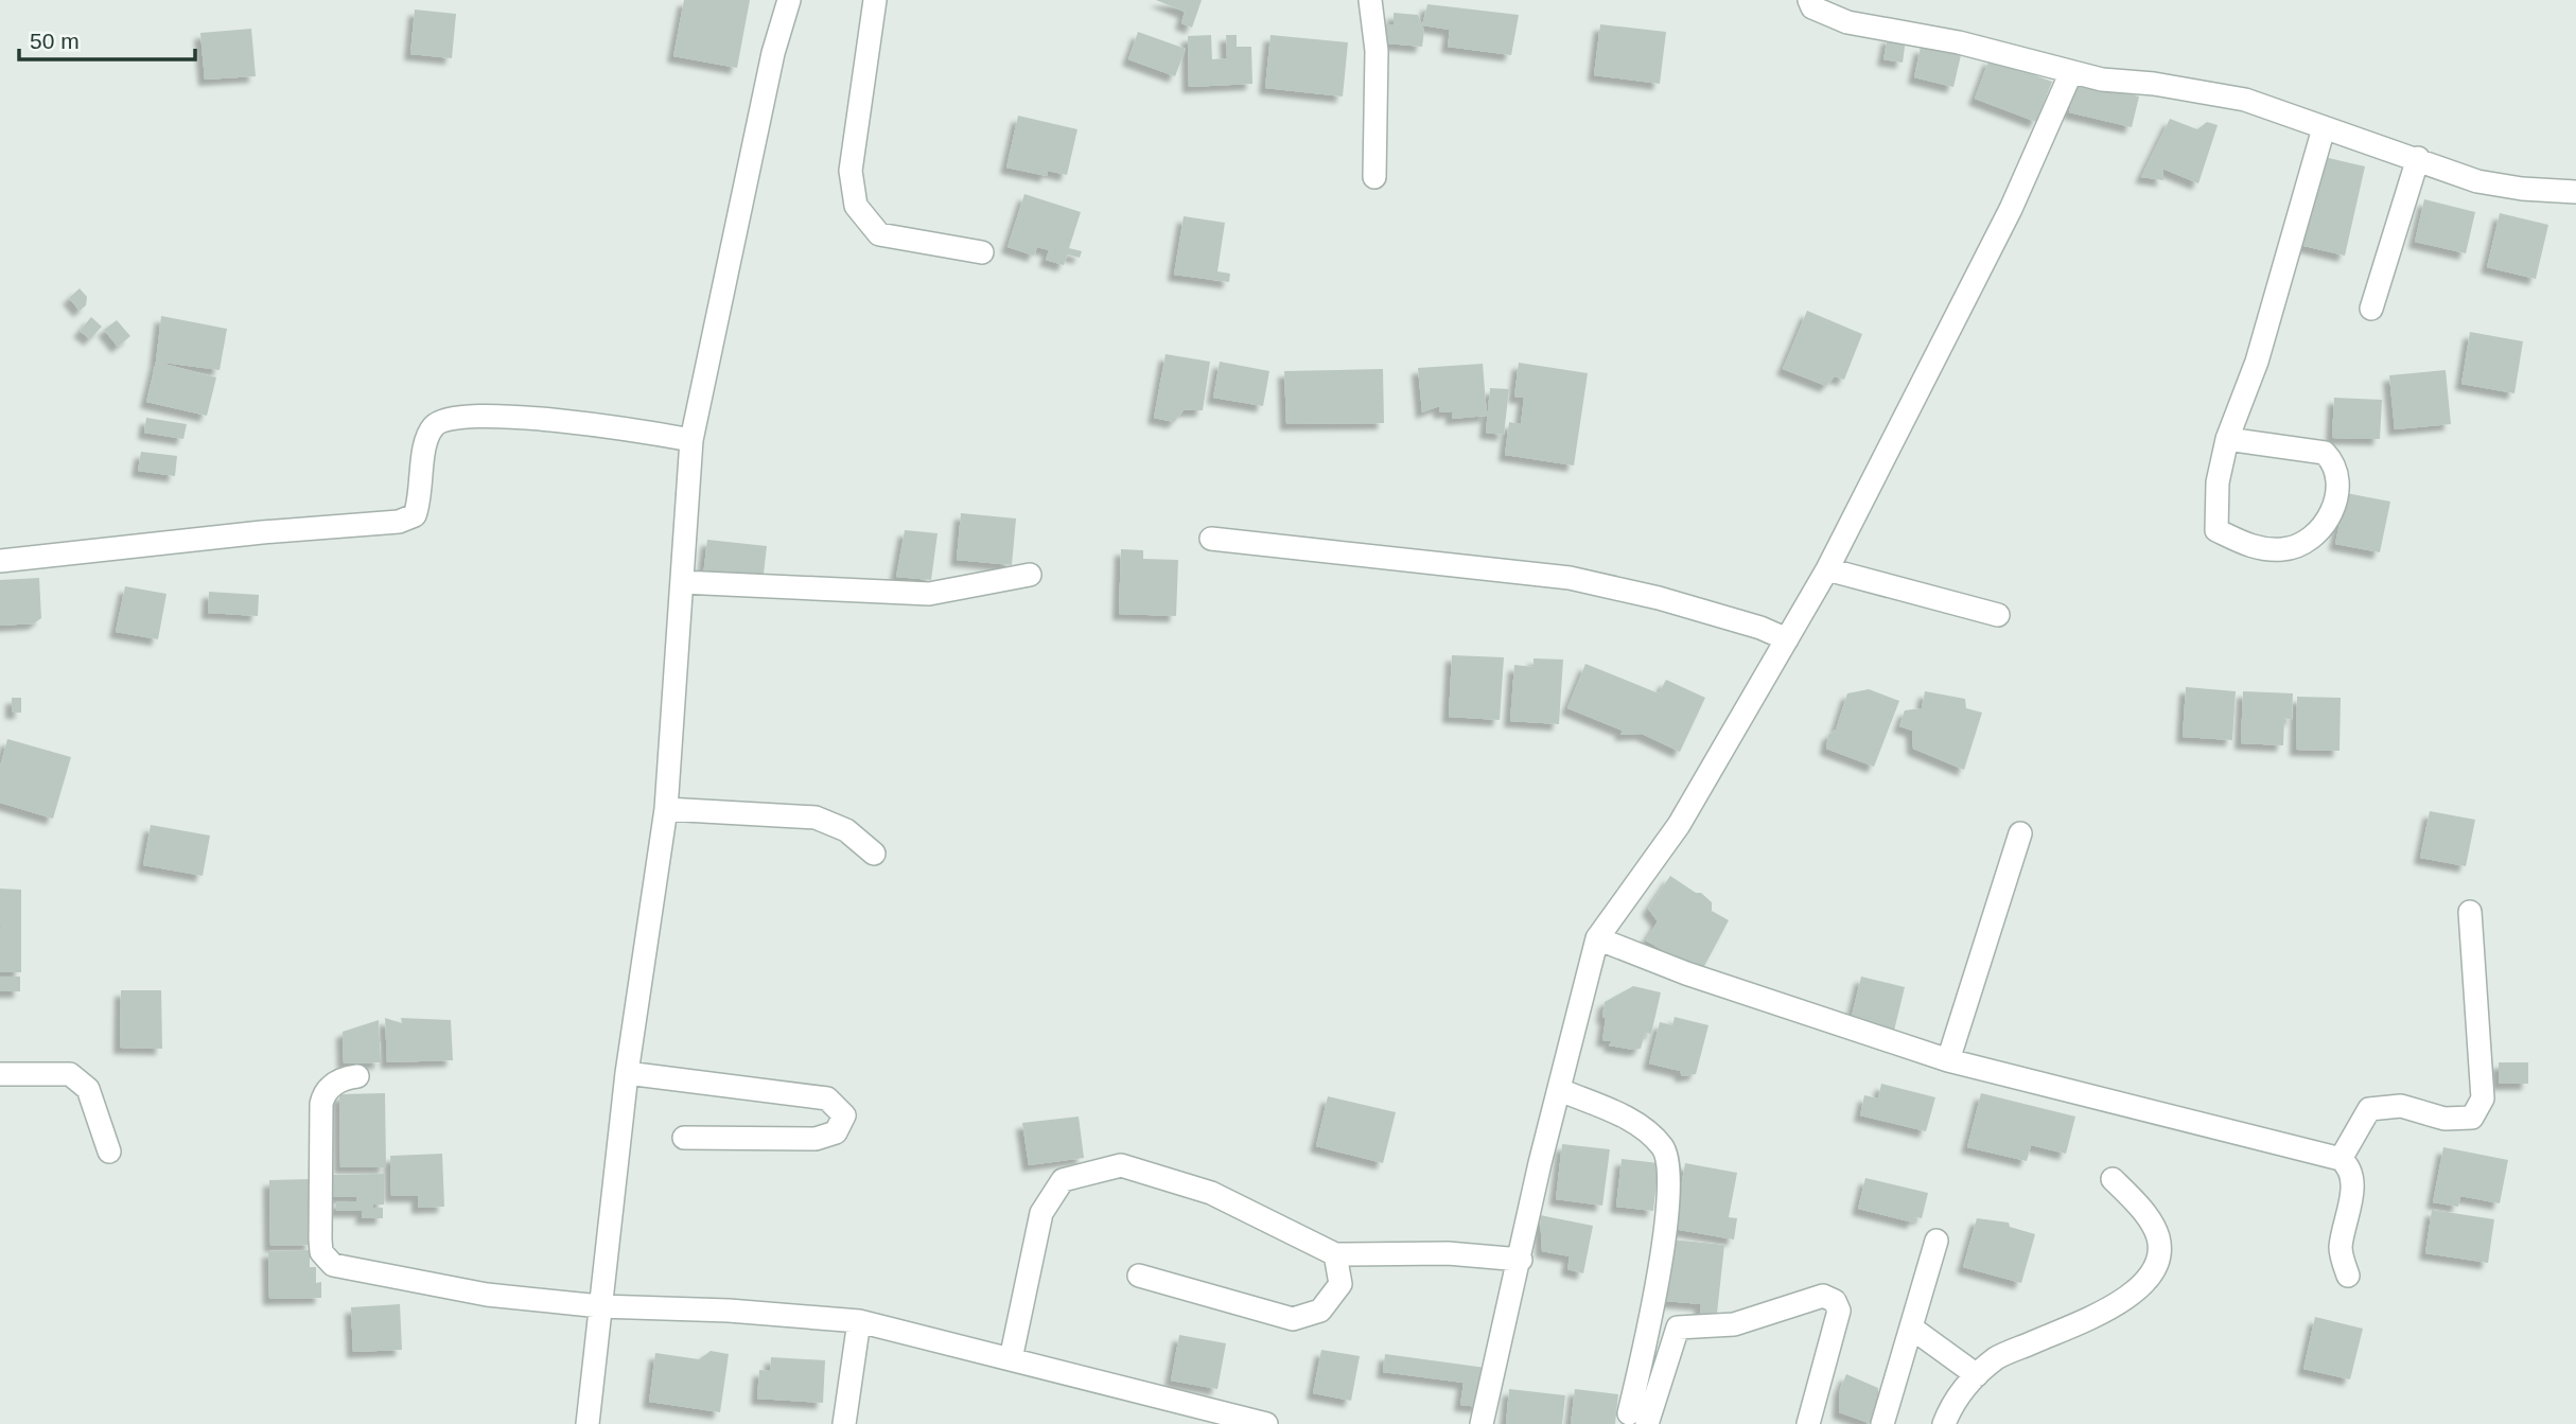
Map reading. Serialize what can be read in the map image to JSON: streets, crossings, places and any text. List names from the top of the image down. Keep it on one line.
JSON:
{"scale_bar":"50 m"}
